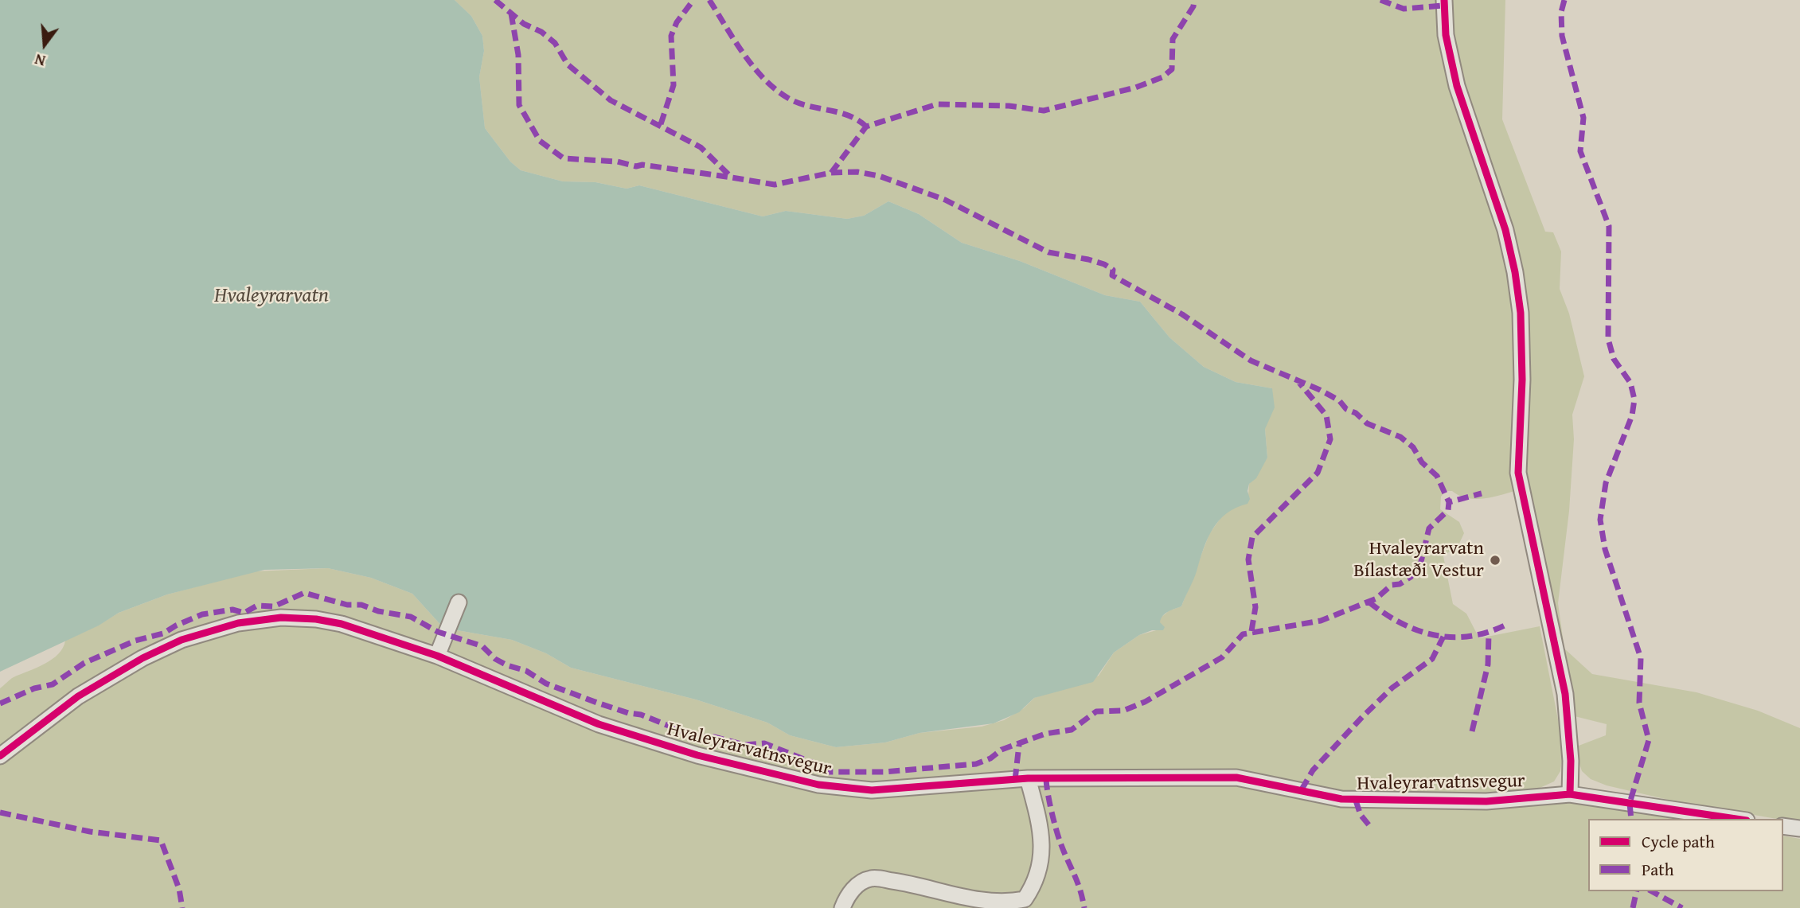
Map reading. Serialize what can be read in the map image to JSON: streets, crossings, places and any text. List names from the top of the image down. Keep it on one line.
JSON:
{"streets":{"street":["Hvaleyrarvatnsvegur"]},"water":["Hvaleyrarvatn"],"places":["Hvaleyrarvatn Bílastæði Vestur"],"legend":["Cycle path","Path"],"north":"bottom"}
